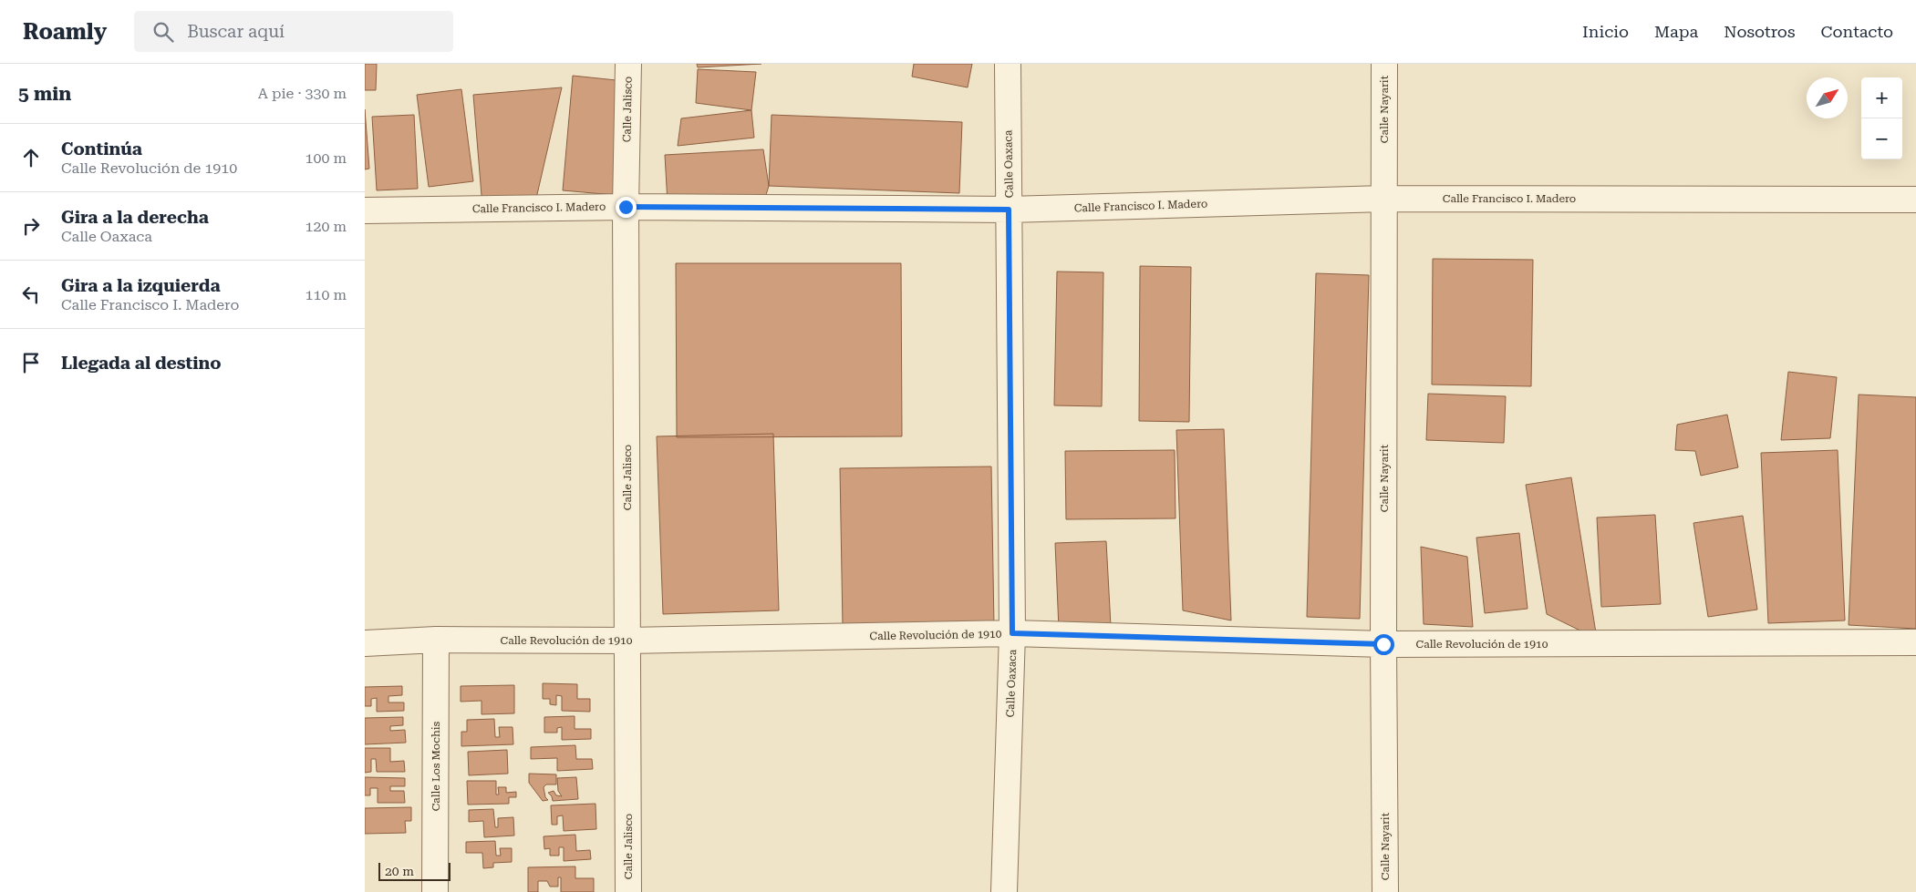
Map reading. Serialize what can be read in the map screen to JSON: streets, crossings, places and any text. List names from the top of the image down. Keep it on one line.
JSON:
{"streets":{"street":["Calle Jalisco","Calle Nayarit","Calle Oaxaca","Calle Francisco I. Madero","Calle Revolución de 1910","Calle Los Mochis"]},"crossings":[["Calle Jalisco","Calle Francisco I. Madero"],["Calle Jalisco","Calle Revolución de 1910"],["Calle Nayarit","Calle Francisco I. Madero"],["Calle Nayarit","Calle Revolución de 1910"],["Calle Oaxaca","Calle Francisco I. Madero"],["Calle Oaxaca","Calle Revolución de 1910"],["Calle Revolución de 1910","Calle Los Mochis"]],"scale_bar":"20 m","north":"top right","page":{"header":"Roamly","search":"Buscar aquí","nav":["Inicio","Mapa","Nosotros","Contacto"],"heading":["5 min","A pie · 330 m"],"map_buttons":["+","−"],"list":[["Continúa","Calle Revolución de 1910","100 m"],["Gira a la derecha","Calle Oaxaca","120 m"],["Gira a la izquierda","Calle Francisco I. Madero","110 m"],"Llegada al destino"],"scale":"20 m"}}
